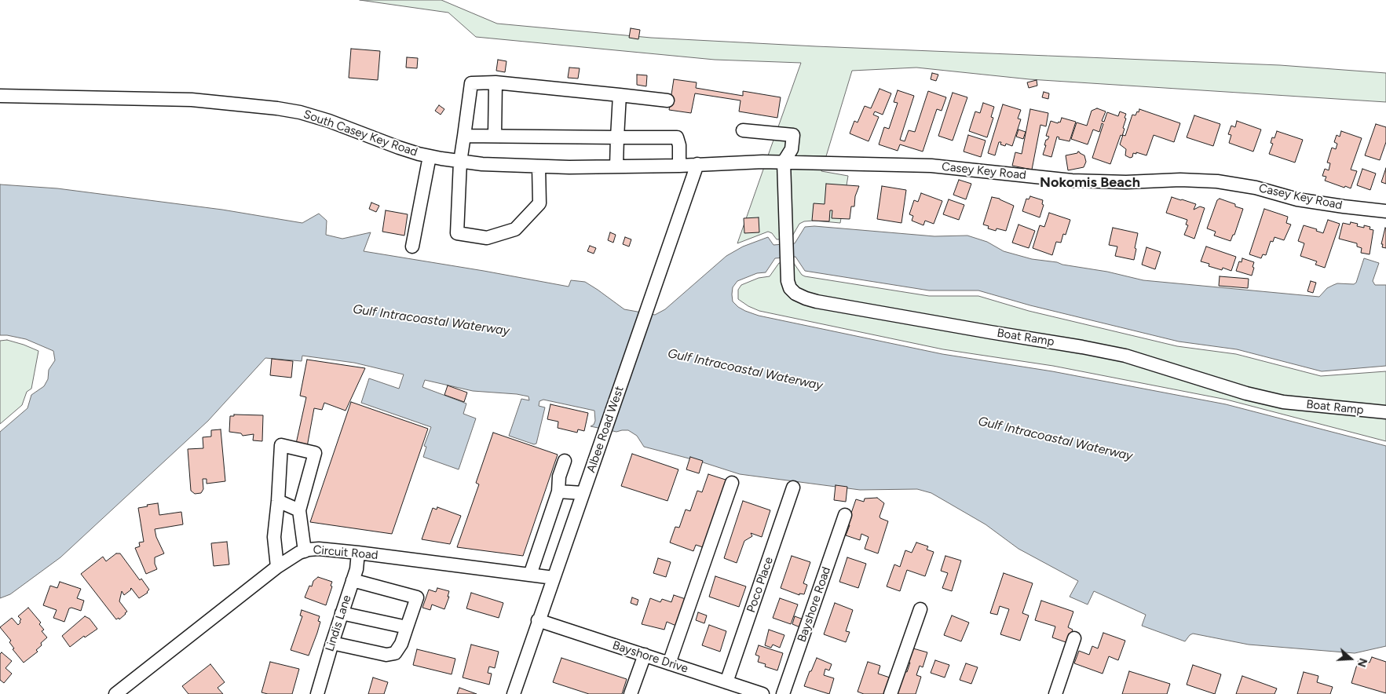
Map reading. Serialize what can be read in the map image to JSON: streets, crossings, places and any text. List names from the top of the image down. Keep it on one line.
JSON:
{"streets":{"street":["South Casey Key Road","Casey Key Road","Boat Ramp","Albee Road West","Circuit Road","Poco Place","Bayshore Road","Lindis Lane","Bayshore Drive"]},"crossings":[["South Casey Key Road","Casey Key Road"],["South Casey Key Road","Albee Road West"],["Casey Key Road","Boat Ramp"],["Casey Key Road","Albee Road West"],["Albee Road West","Circuit Road"],["Albee Road West","Bayshore Drive"],["Circuit Road","Lindis Lane"],["Poco Place","Bayshore Drive"]],"districts":["Nokomis Beach"],"water":["Gulf Intracoastal Waterway"],"north":"right"}
